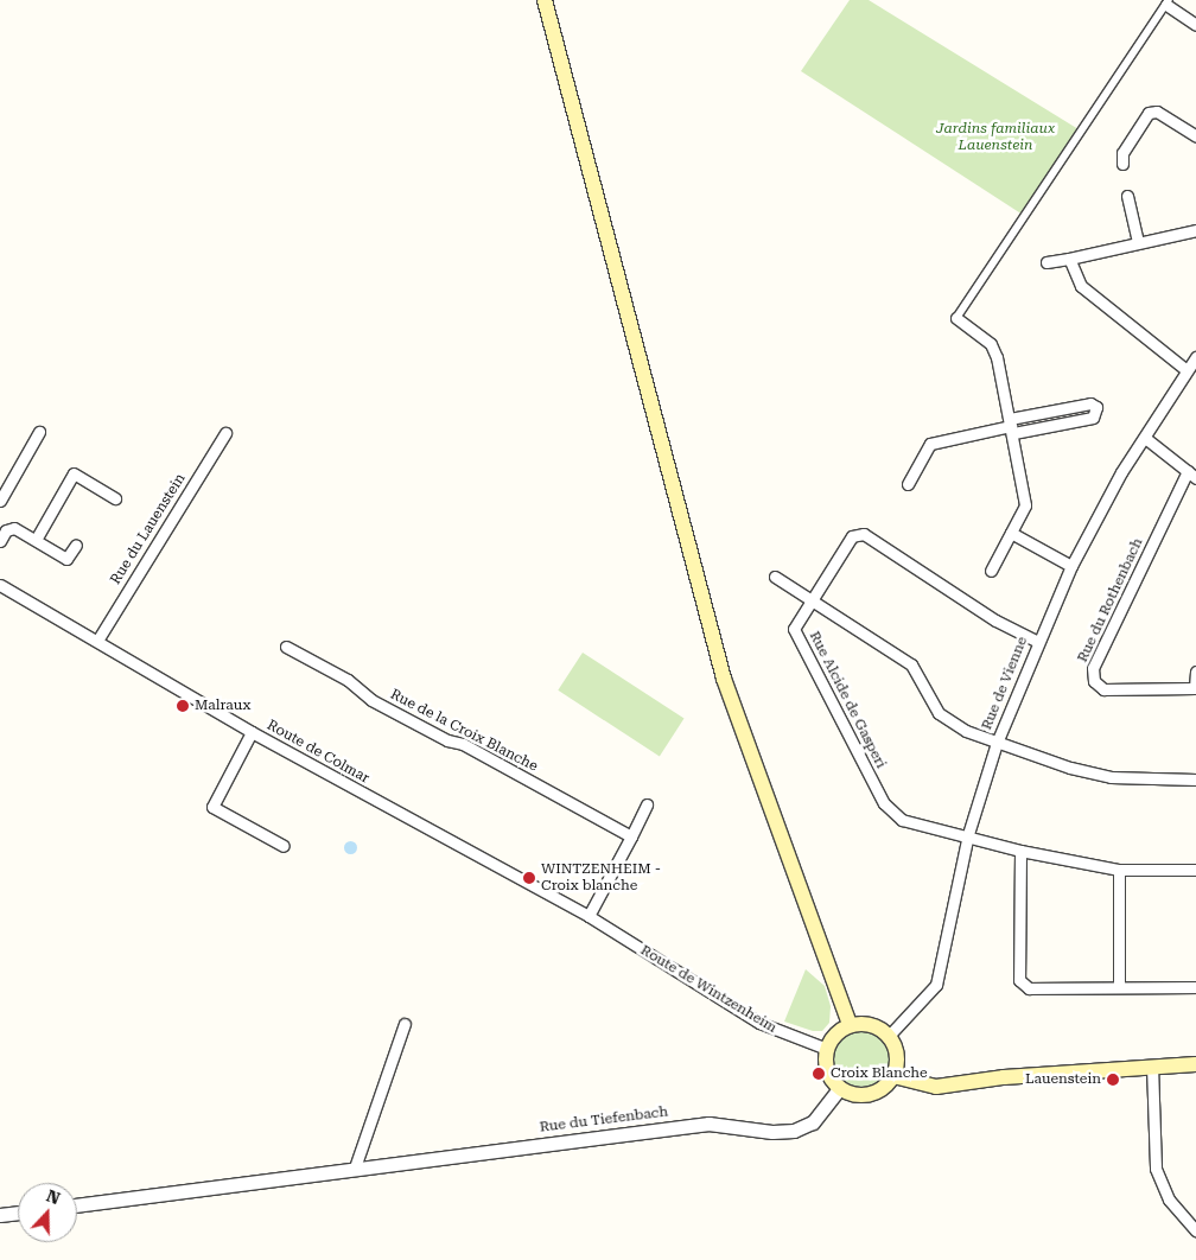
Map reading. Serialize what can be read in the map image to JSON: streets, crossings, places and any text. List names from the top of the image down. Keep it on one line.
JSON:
{"streets":{"street":["Rue du Lauenstein","Rue du Rothenbach","Rue de Vienne","Rue Alcide de Gasperi","Rue de la Croix Blanche","Route de Colmar","Route de Wintzenheim","Rue du Tiefenbach"]},"crossings":[["Rue du Lauenstein","Route de Colmar"],["Rue de Vienne","Rue Alcide de Gasperi"],["Rue de Vienne","Route de Wintzenheim"],["Rue de Vienne","Rue du Tiefenbach"],["Route de Colmar","Route de Wintzenheim"],["Route de Wintzenheim","Rue du Tiefenbach"]],"parks":["Jardins familiaux Lauenstein"],"places":["Malraux","WINTZENHEIM - Croix blanche","Croix Blanche","Lauenstein"],"north":"top"}
